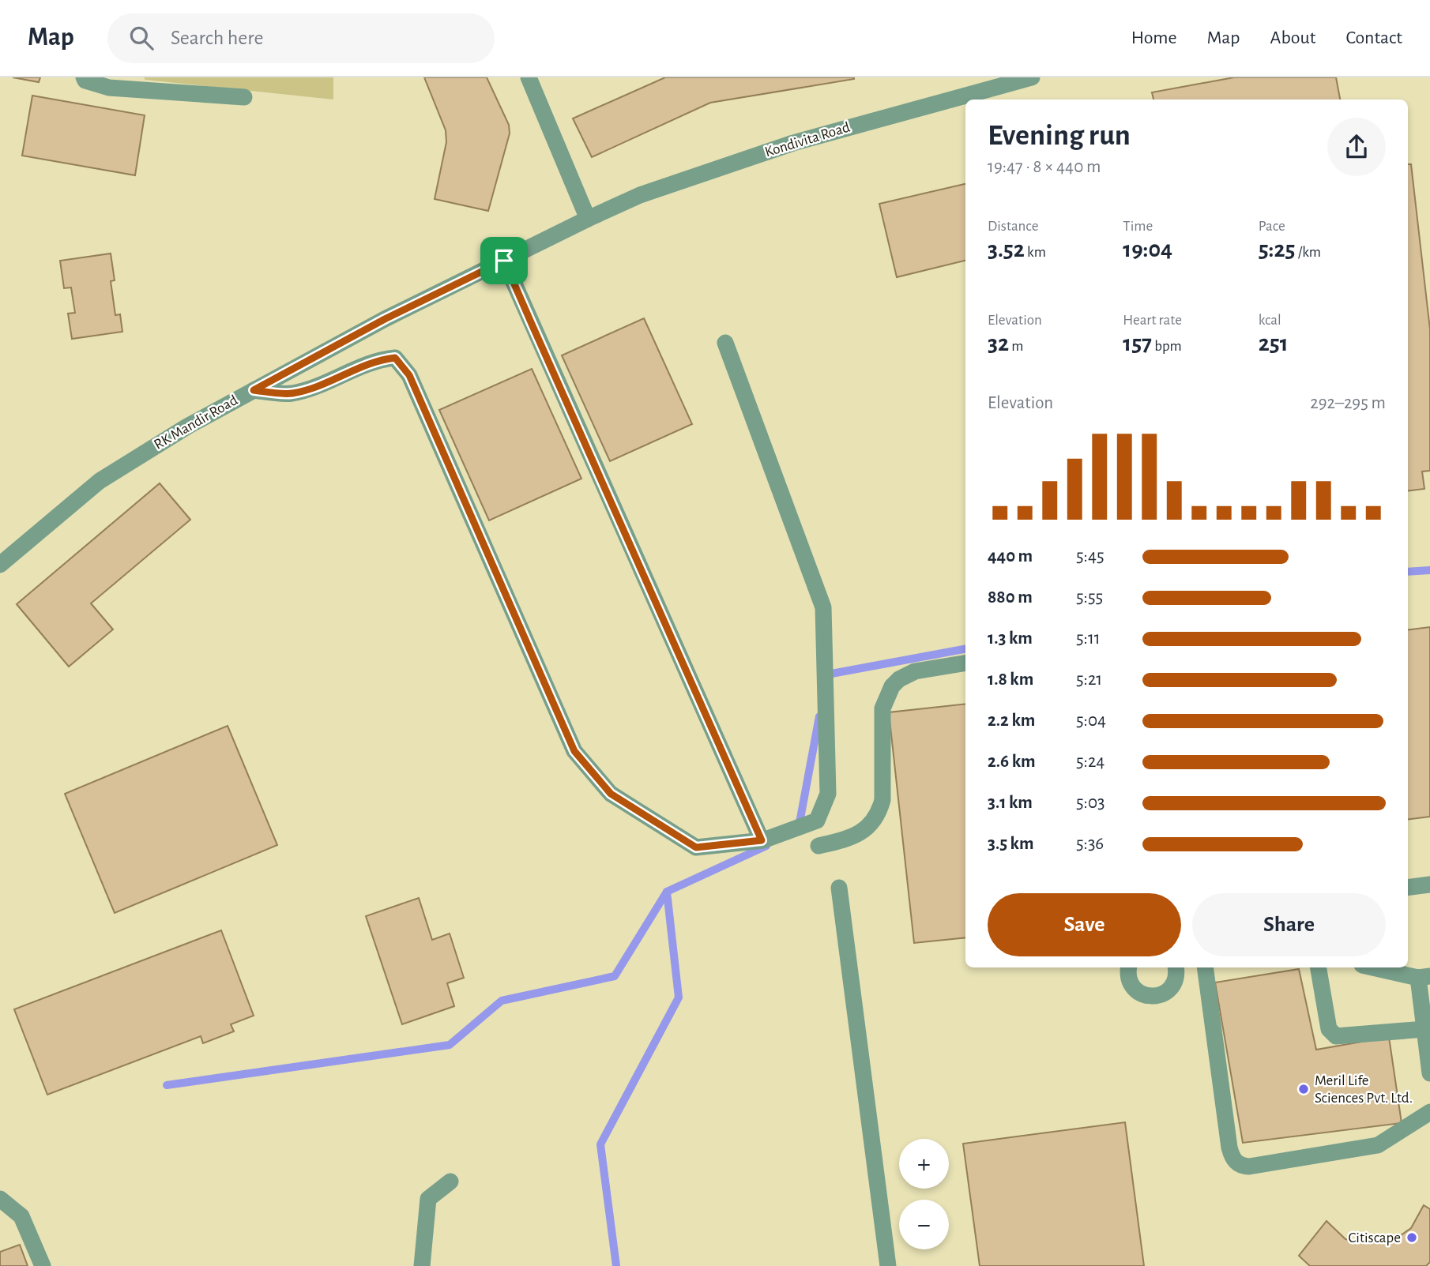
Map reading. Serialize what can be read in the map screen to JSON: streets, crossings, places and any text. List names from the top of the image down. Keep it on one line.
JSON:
{"streets":{"street":["Kondivita Road","RK Mandir Road"]},"crossings":[["Kondivita Road","RK Mandir Road"]],"places":["Meril Life Sciences Pvt. Ltd.","Citiscape"],"page":{"header":"Map","search":"Search here","nav":["Home","Map","About","Contact"],"heading":["Evening run","19:47 · 8 × 440 m"],"stats":[["Distance","3.52 km"],["Time","19:04"],["Pace","5:25 /km"],["Elevation","32 m"],["Heart rate","157 bpm"],["kcal","251"]],"chart":["Elevation","292–295 m"],"list":[{"name":"440 m","note":"5:45"},{"name":"880 m","note":"5:55"},{"name":"1.3 km","note":"5:11"},{"name":"1.8 km","note":"5:21"},{"name":"2.2 km","note":"5:04"},{"name":"2.6 km","note":"5:24"},{"name":"3.1 km","note":"5:03"},{"name":"3.5 km","note":"5:36"}],"buttons":["Save","Share"],"map_buttons":["+","−"]}}
